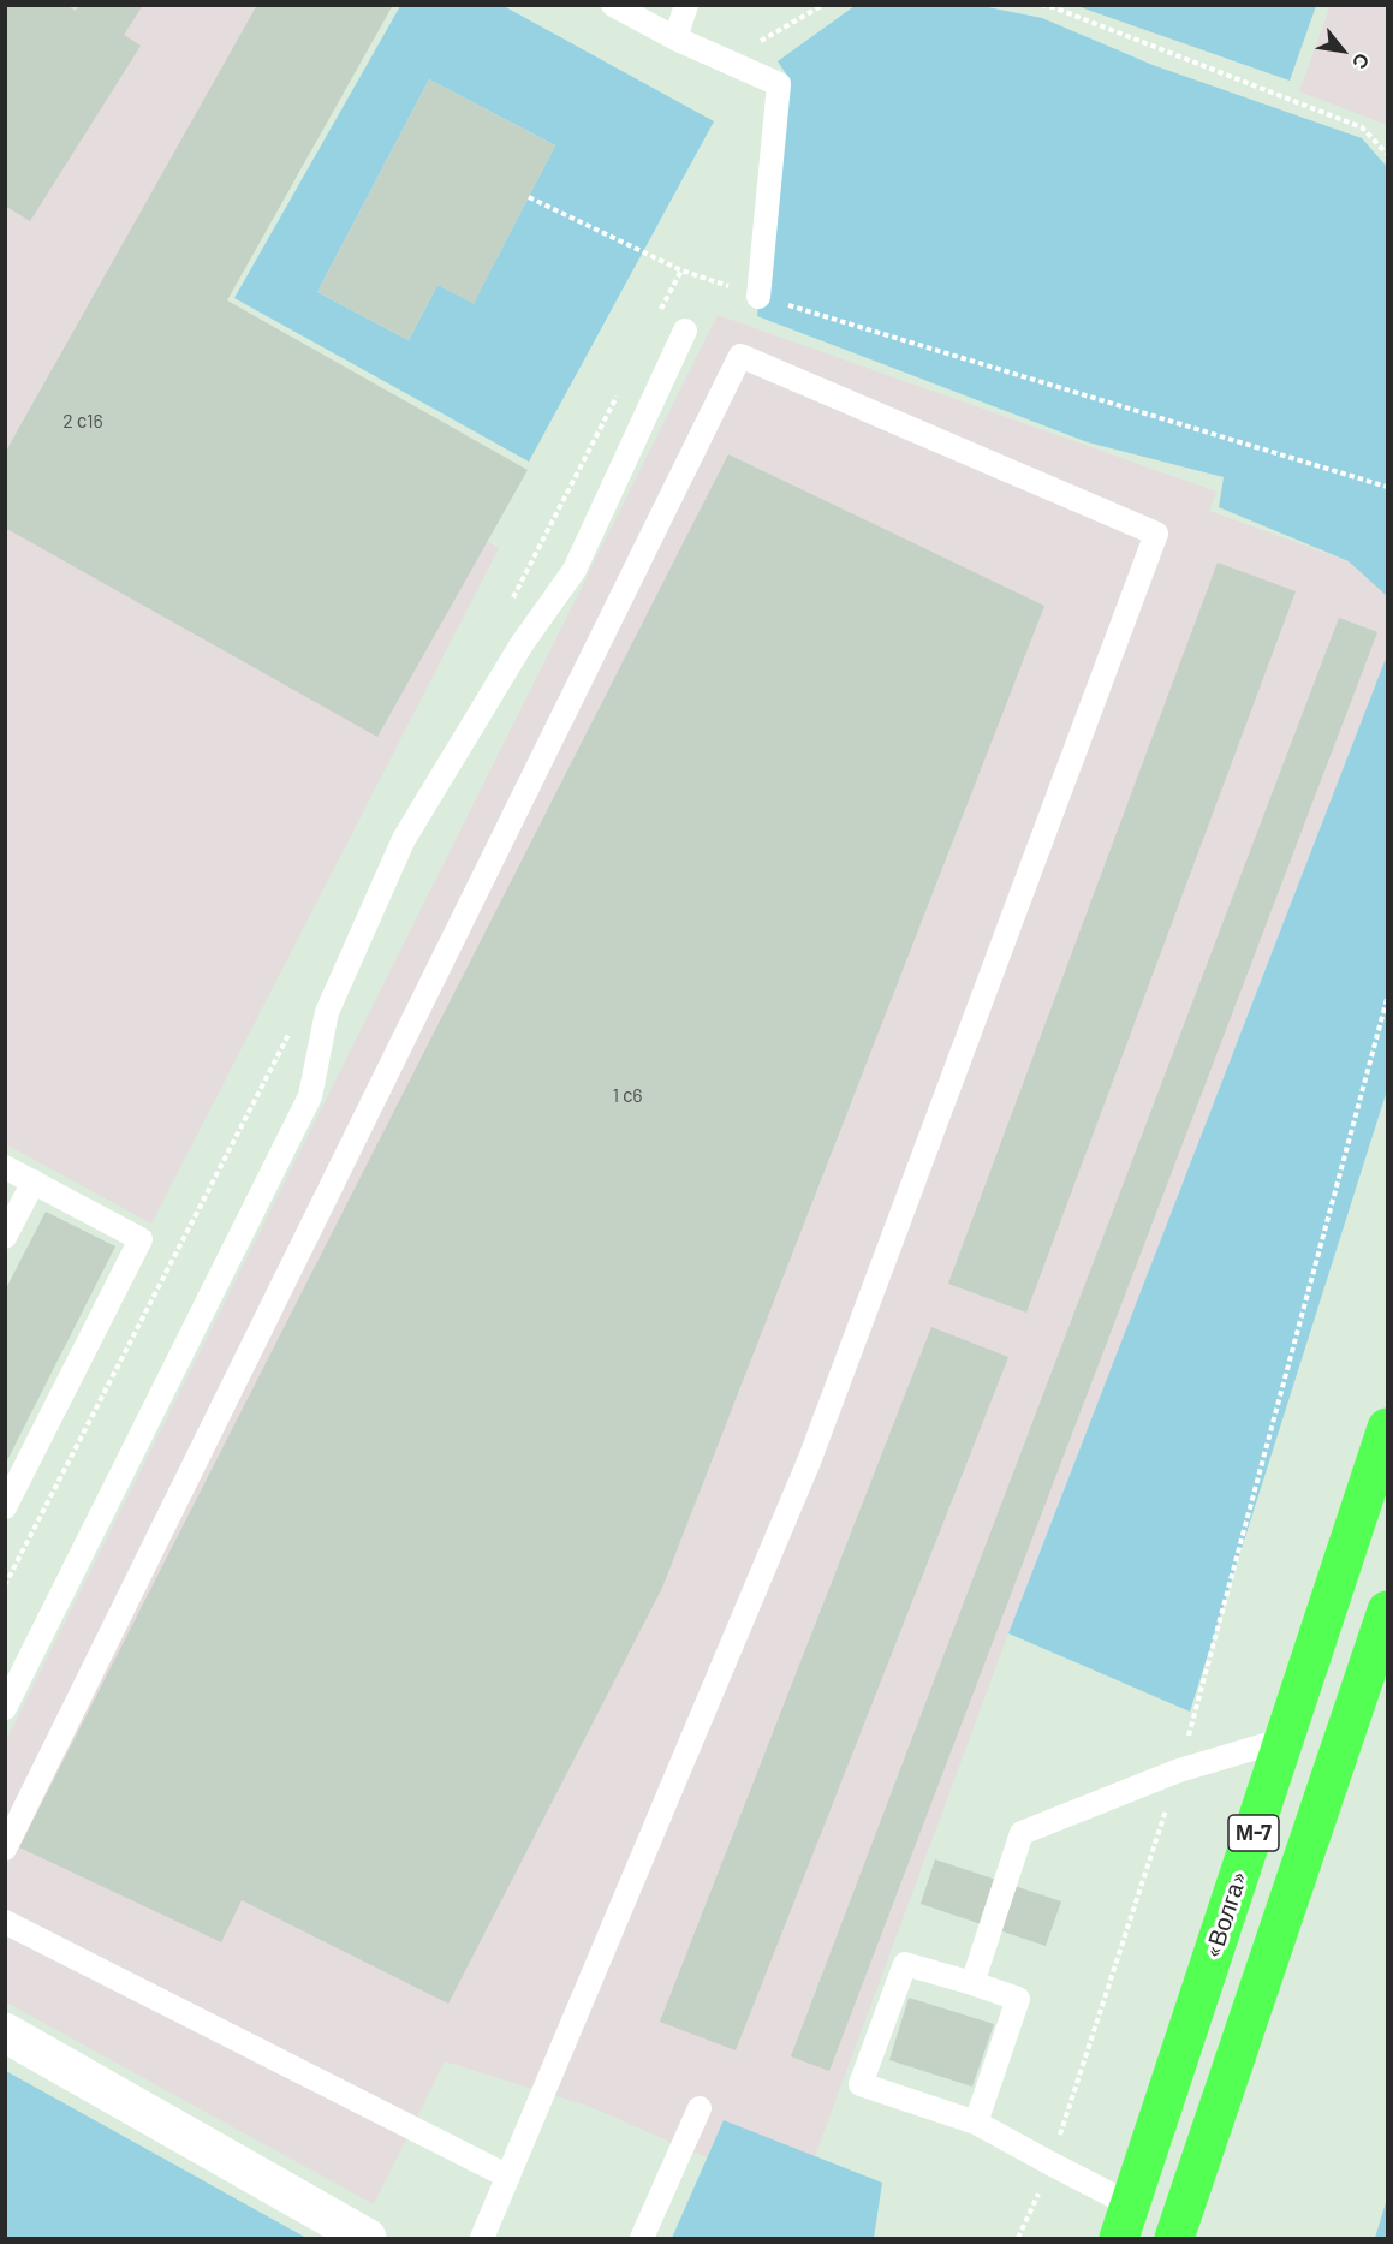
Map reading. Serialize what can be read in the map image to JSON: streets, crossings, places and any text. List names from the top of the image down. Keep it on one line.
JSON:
{"streets":{"highway":["М-7","«Волга»"]},"house_numbers":["2 с16","1 с6"],"north":"bottom right"}
